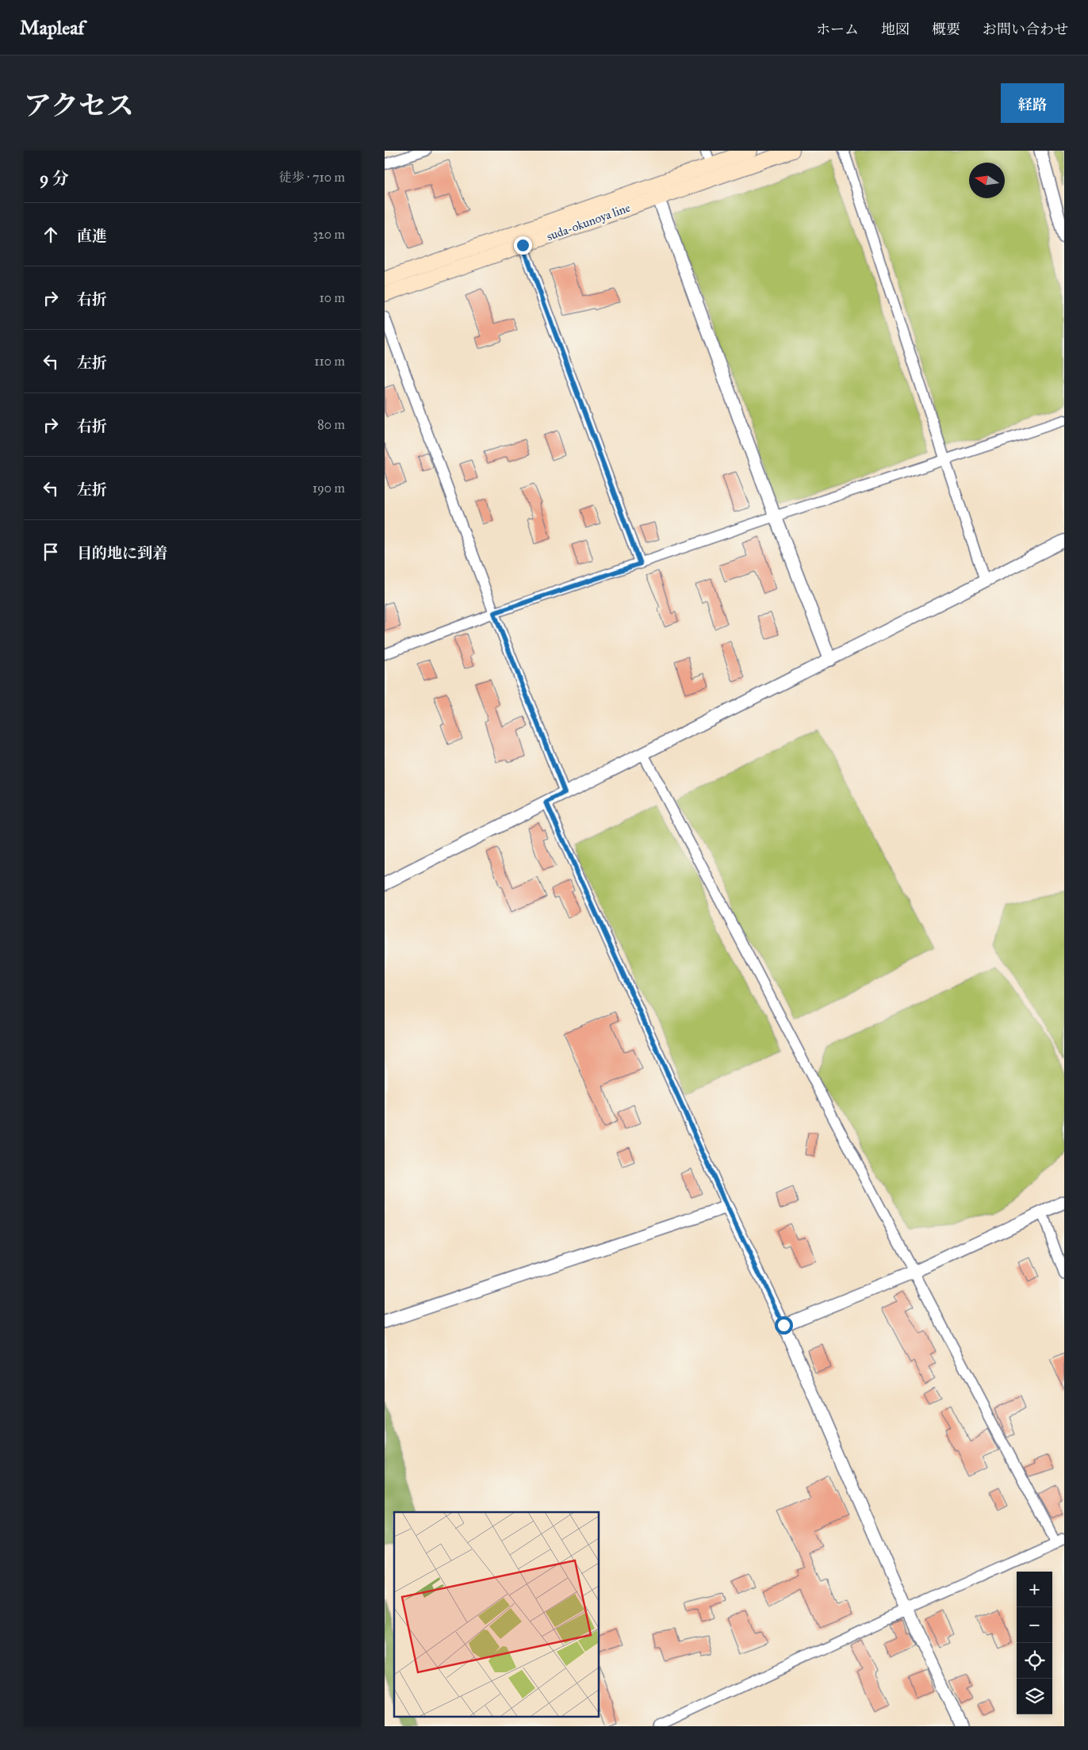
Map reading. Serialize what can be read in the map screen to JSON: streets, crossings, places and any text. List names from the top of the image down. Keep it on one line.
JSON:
{"streets":{"main road":["suda-okunoya line"]},"north":"left","page":{"header":"Mapleaf","nav":["ホーム","地図","概要","お問い合わせ"],"title":"アクセス","buttons":"経路","heading":["9 分","徒歩 · 710 m"],"list":[["直進","320 m"],["右折","10 m"],["左折","110 m"],["右折","80 m"],["左折","190 m"],"目的地に到着"],"map_buttons":["+","−"]}}
